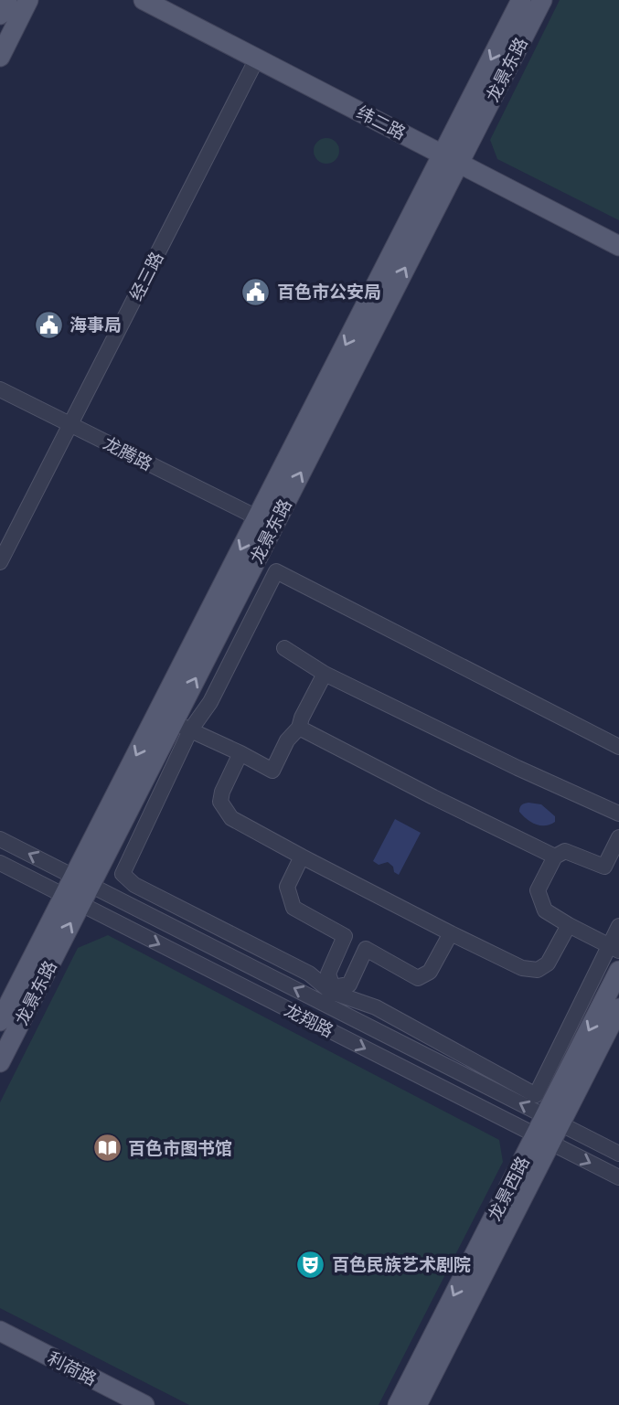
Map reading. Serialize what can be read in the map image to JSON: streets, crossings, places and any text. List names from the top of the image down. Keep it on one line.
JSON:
{"streets":{"main road":["龙景东路","纬二路","龙景西路","利荷路"],"street":["经三路","龙腾路","龙翔路"]},"crossings":[["龙景东路","纬二路"],["龙景东路","龙腾路"],["龙景东路","龙翔路"],["纬二路","经三路"],["经三路","龙腾路"],["龙翔路","龙景西路"]],"places":{"public building":["百色市公安局","海事局"],"library":["百色市图书馆"],"theatre":["百色民族艺术剧院"]}}
